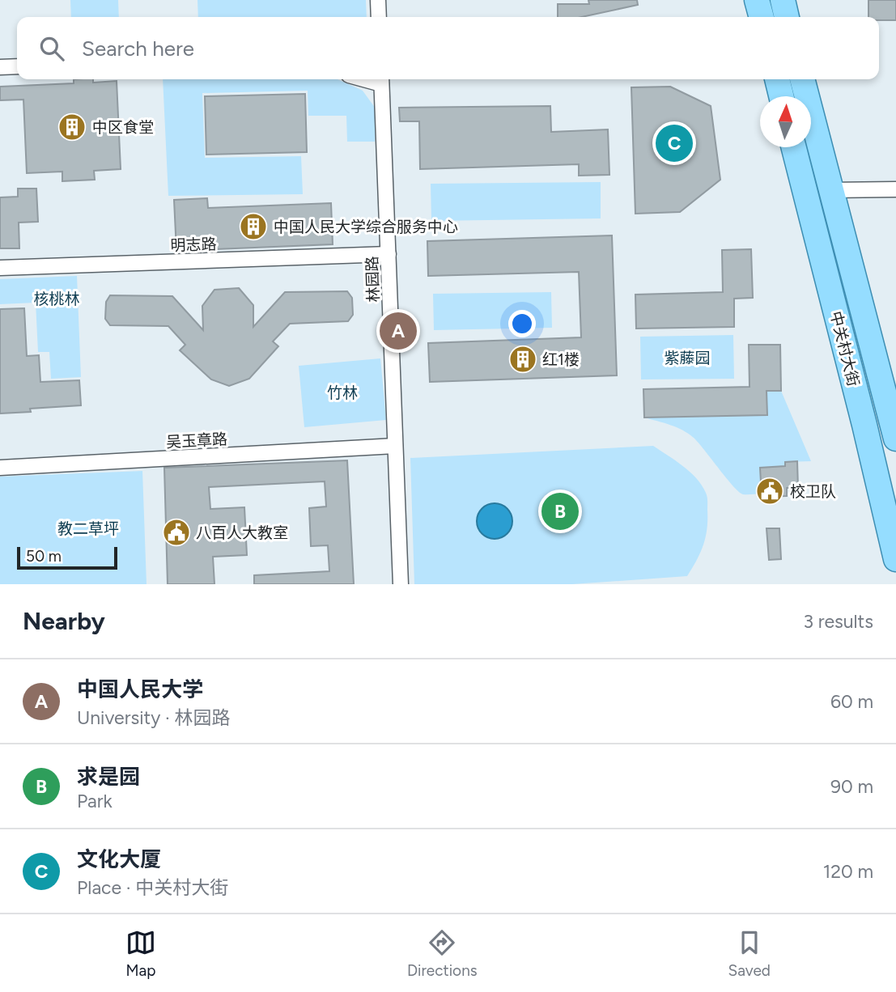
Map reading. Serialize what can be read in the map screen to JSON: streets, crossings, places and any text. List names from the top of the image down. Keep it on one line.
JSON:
{"streets":{"main road":["中关村大街"],"street":["明志路","林园路","吴玉章路"]},"crossings":[["明志路","林园路"],["林园路","吴玉章路"]],"parks":["核桃林","紫藤园","竹林","教二草坪"],"places":{"building":["中区食堂","中国人民大学综合服务中心","红1楼"],"public building":["校卫队","八百人大教室"]},"scale_bar":"50 m","north":"top","page":{"search":"Search here","pins":["C","A","B"],"scale":"50 m","heading":["Nearby","3 results"],"list":[{"mark":"A","name":"中国人民大学","note":"University · 林园路","value":"60 m"},{"mark":"B","name":"求是园","note":"Park","value":"90 m"},{"mark":"C","name":"文化大厦","note":"Place · 中关村大街","value":"120 m"}],"nav":["Map","Directions","Saved"]}}
